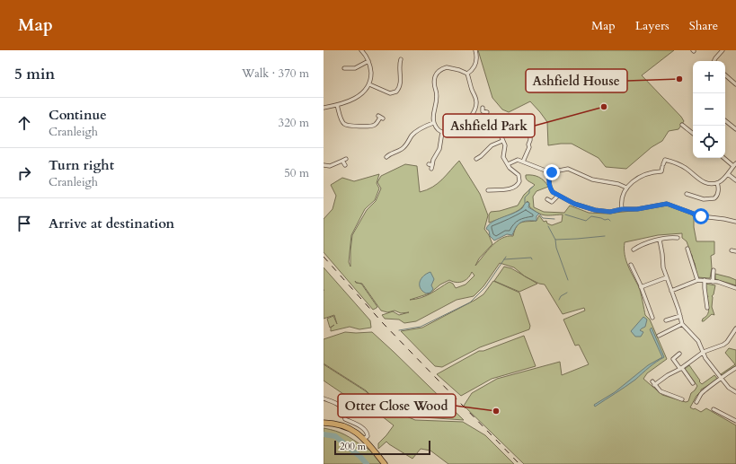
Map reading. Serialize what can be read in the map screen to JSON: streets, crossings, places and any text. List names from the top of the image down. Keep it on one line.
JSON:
{"places":["Ashfield House","Ashfield Park","Otter Close Wood"],"scale_bar":"200 m","page":{"header":"Map","nav":["Map","Layers","Share"],"heading":["5 min","Walk · 370 m"],"map_buttons":["+","−"],"list":[["Continue","Cranleigh","320 m"],["Turn right","Cranleigh","50 m"],"Arrive at destination"],"scale":"200 m"}}
